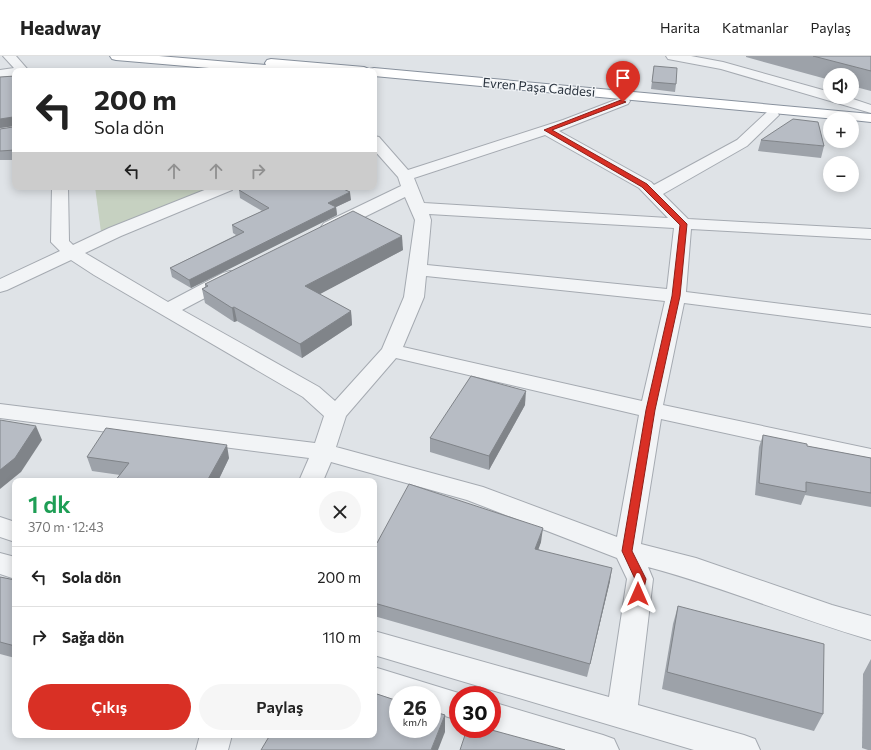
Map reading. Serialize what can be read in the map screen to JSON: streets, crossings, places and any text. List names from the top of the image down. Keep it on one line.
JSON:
{"streets":{"highway":["Evren Paşa Caddesi"]},"page":{"header":"Headway","nav":["Harita","Katmanlar","Paylaş"],"map_buttons":["+","−"],"turn":["200 m","Sola dön"],"heading":["1 dk","370 m · 12:43"],"list":[{"name":"Sola dön","value":"200 m"},{"name":"Sağa dön","value":"110 m"}],"buttons":["Çıkış","Paylaş"],"speed":"26 km/h","limit":"30"}}
